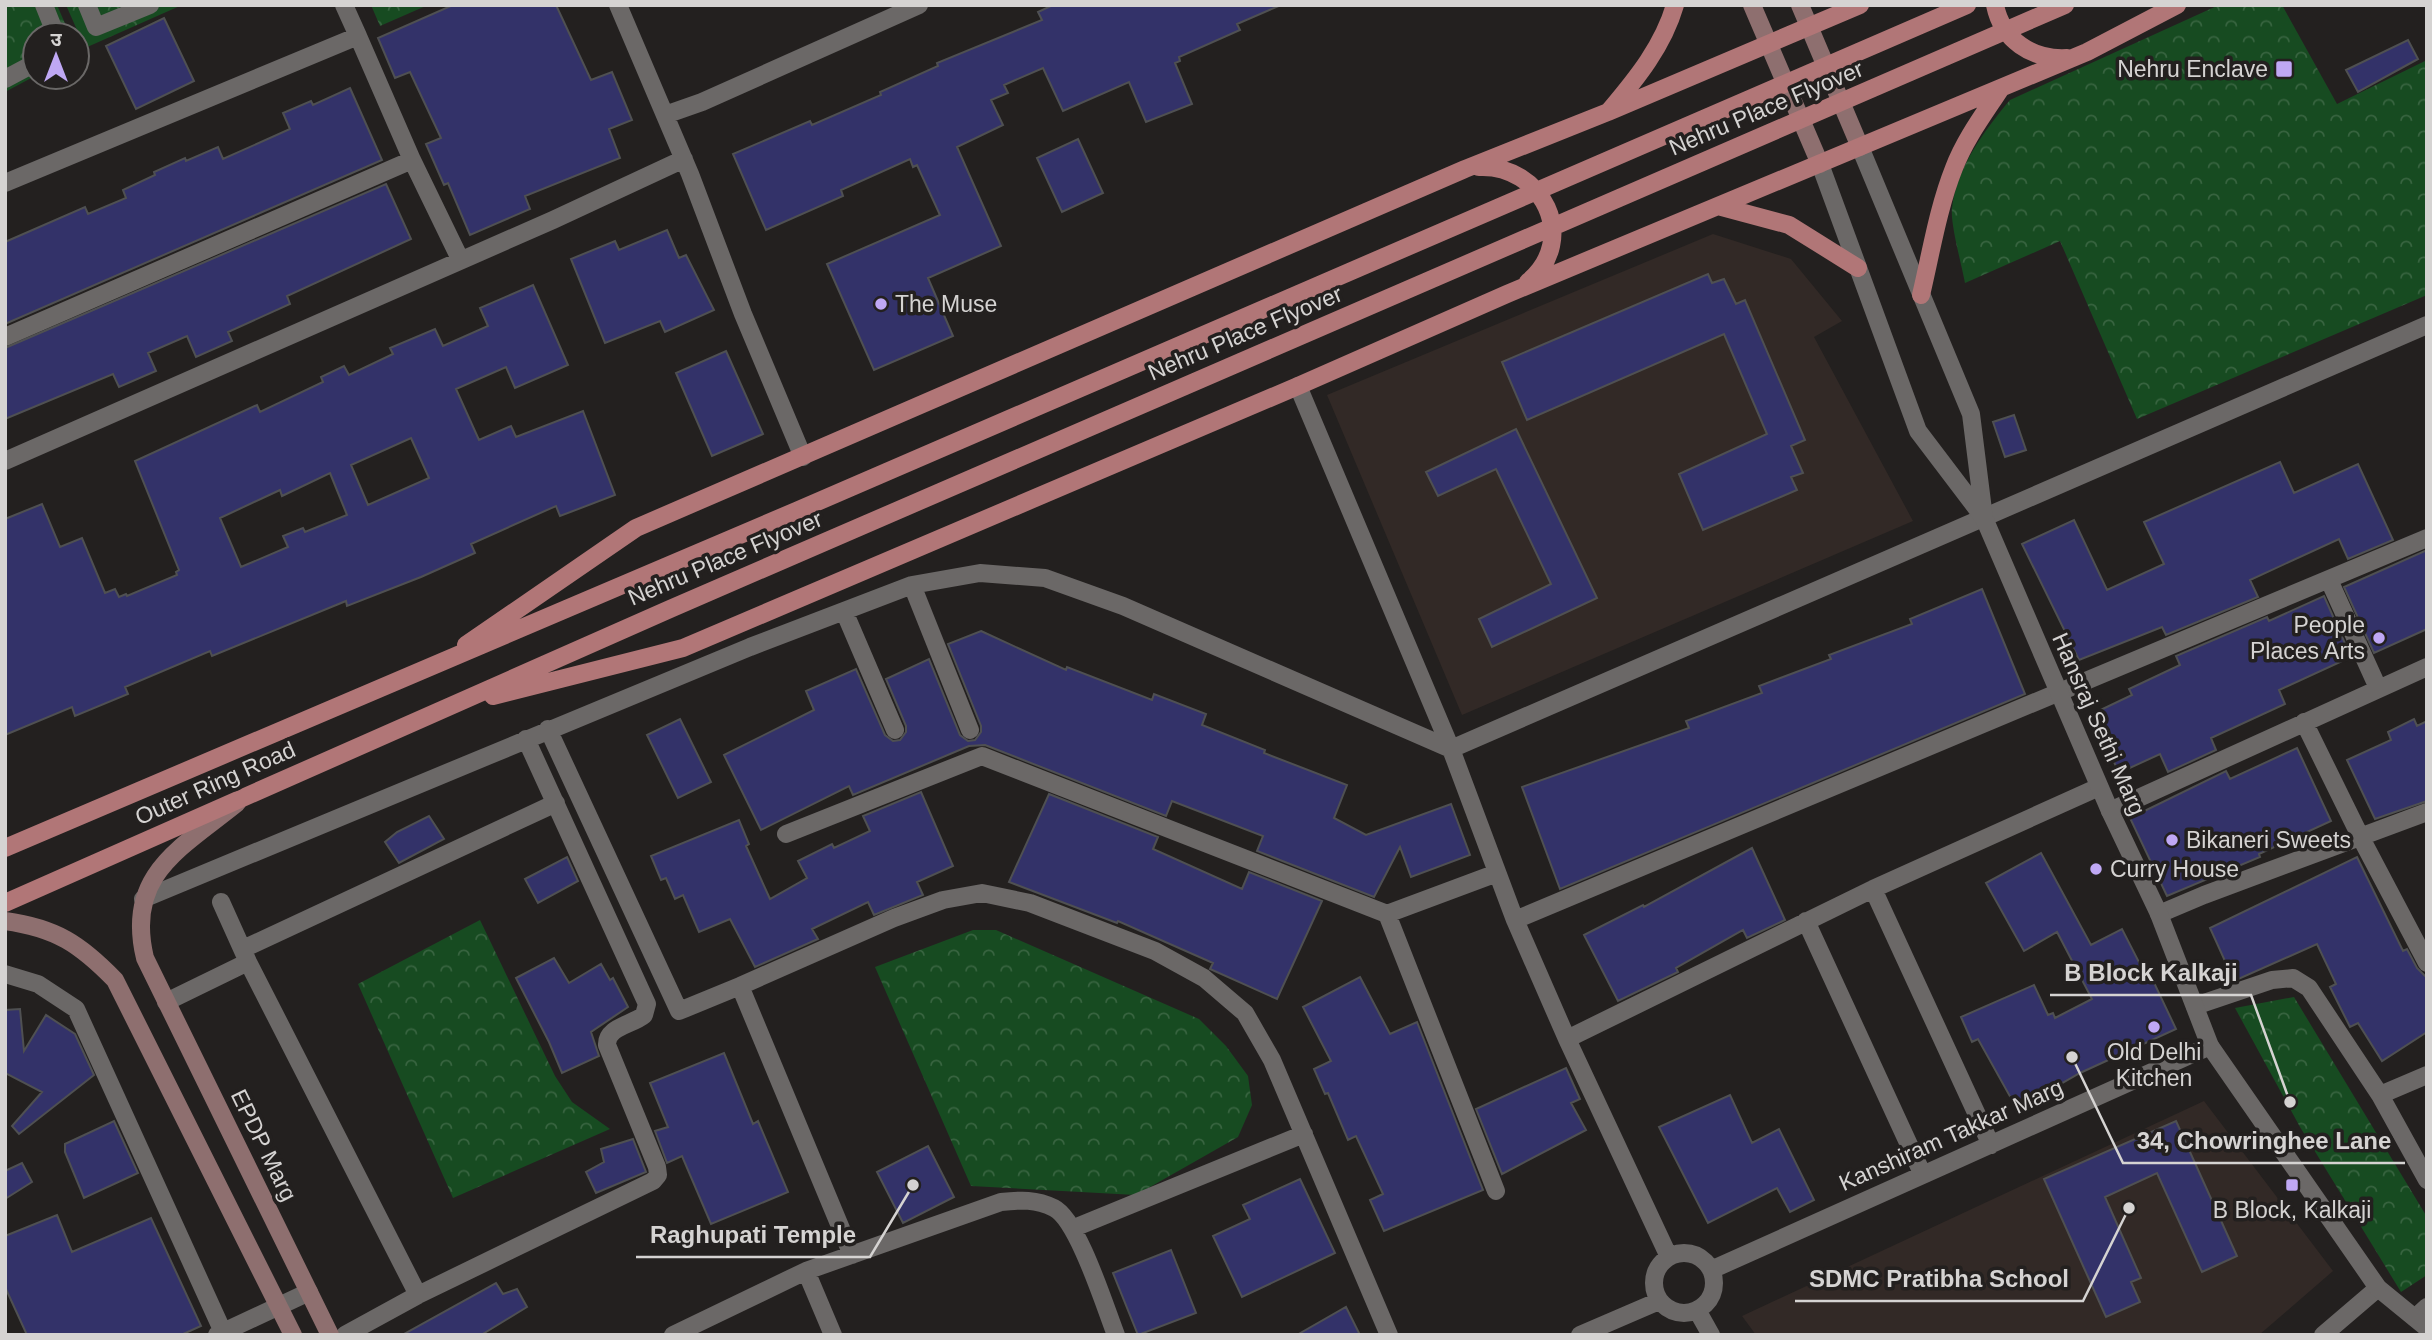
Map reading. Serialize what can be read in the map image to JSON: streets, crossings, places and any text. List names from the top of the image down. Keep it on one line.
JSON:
{"streets":{"main road":["Nehru Place Flyover","Outer Ring Road","EPDP Marg"],"street":["Hansraj Sethi Marg","Kanshiram Takkar Marg"]},"crossings":[["Nehru Place Flyover","Outer Ring Road"],["Hansraj Sethi Marg","Kanshiram Takkar Marg"]],"places":{"transit":["Nehru Enclave","B Block, Kalkaji"],"other":["The Muse","People Places Arts","Bikaneri Sweets","Curry House","Old Delhi Kitchen","34, Chowringhee Lane","B Block Kalkaji","Raghupati Temple","SDMC Pratibha School"]},"north":"top"}
